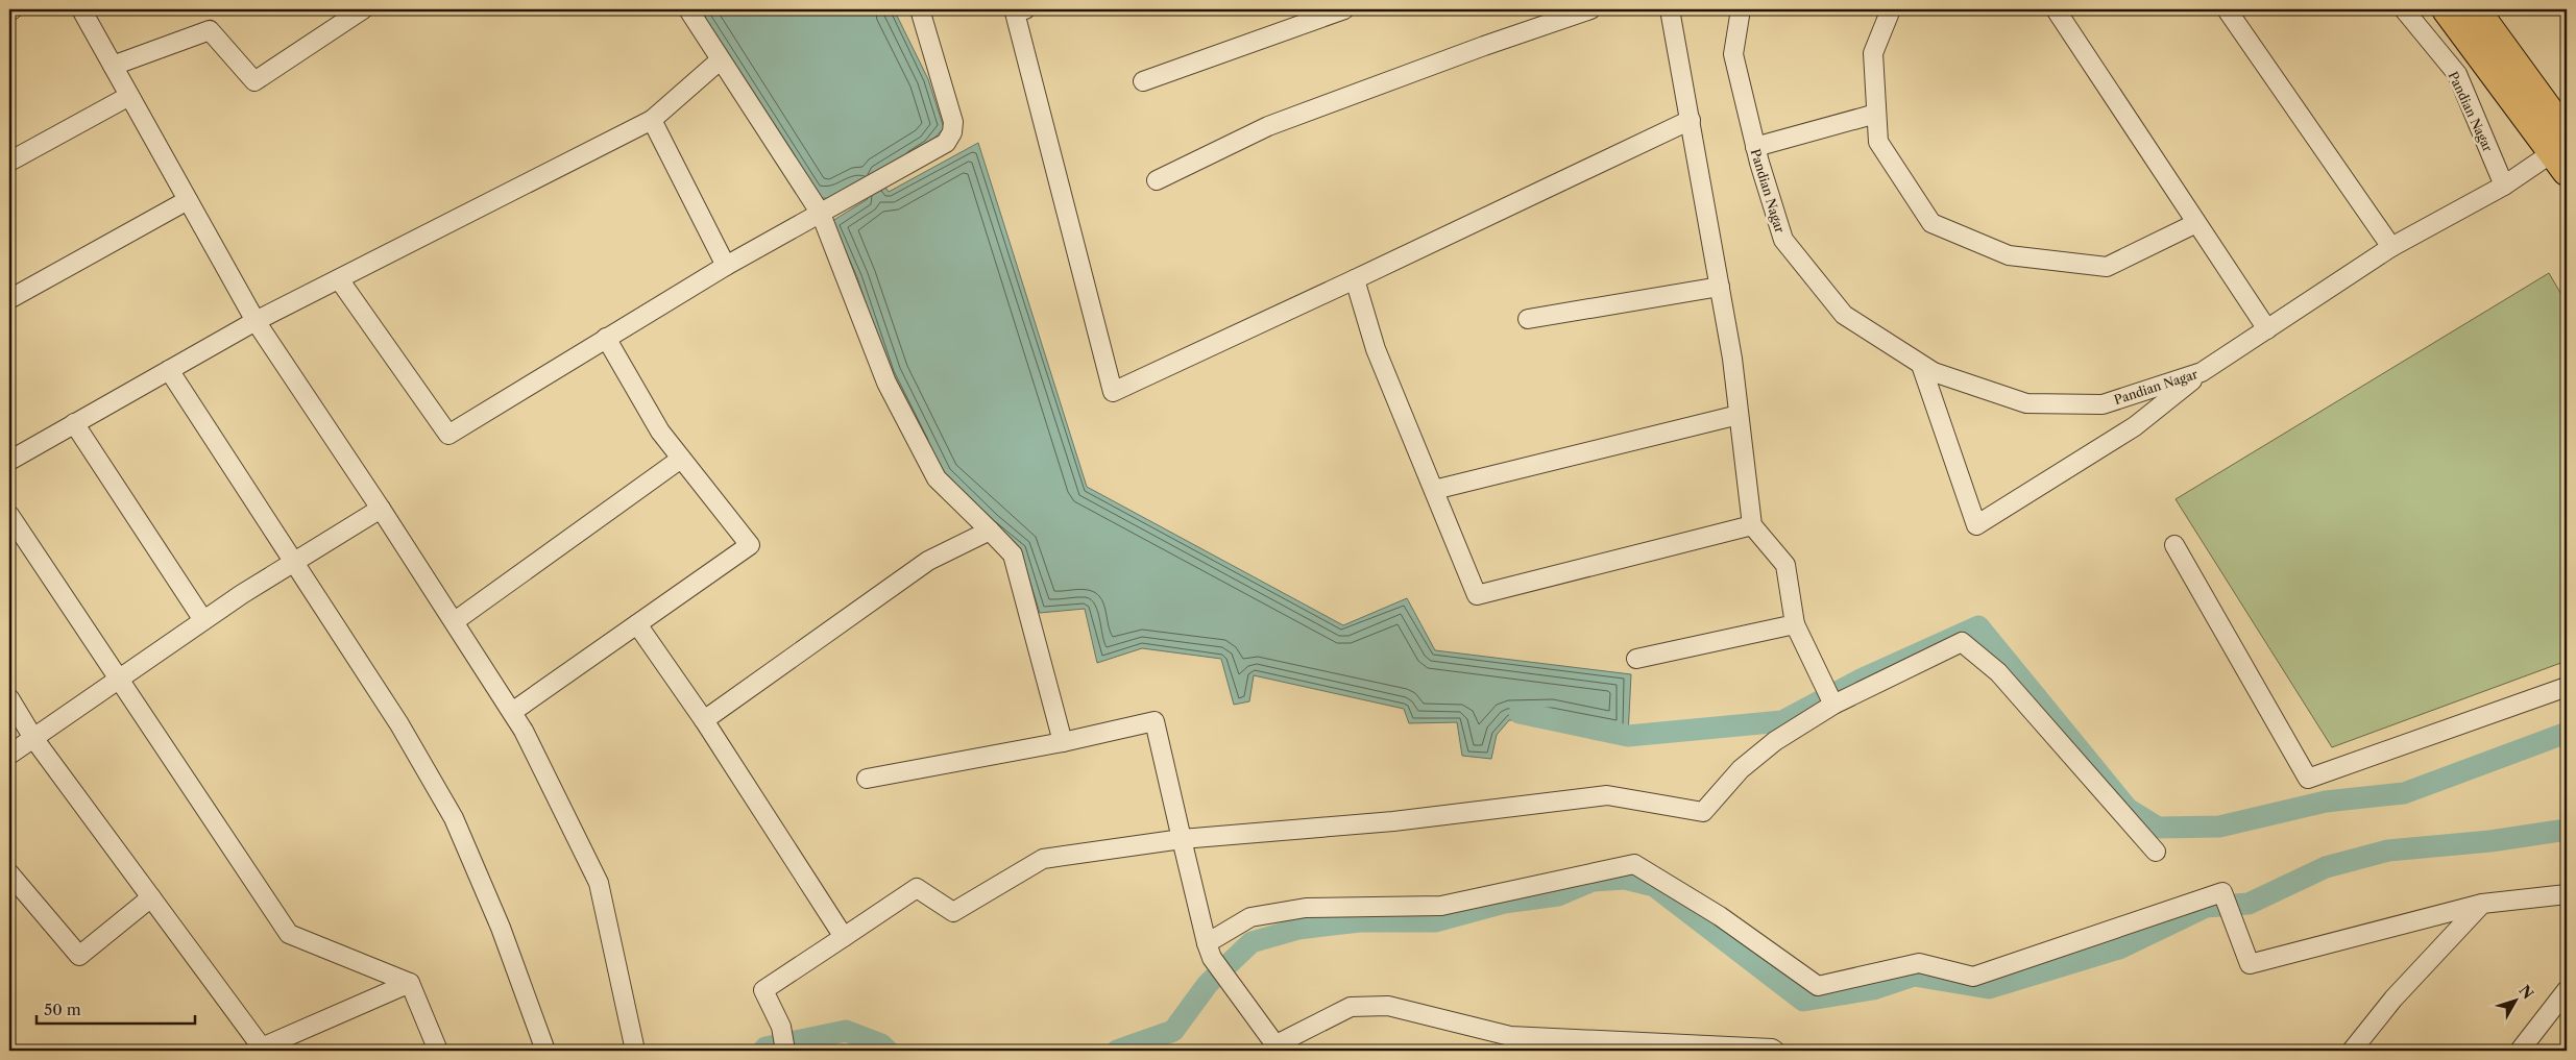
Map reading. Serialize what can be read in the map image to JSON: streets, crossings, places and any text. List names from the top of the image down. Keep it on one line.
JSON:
{"streets":{"street":["Pandian Nagar"]},"scale_bar":"50 m","north":"top right"}
